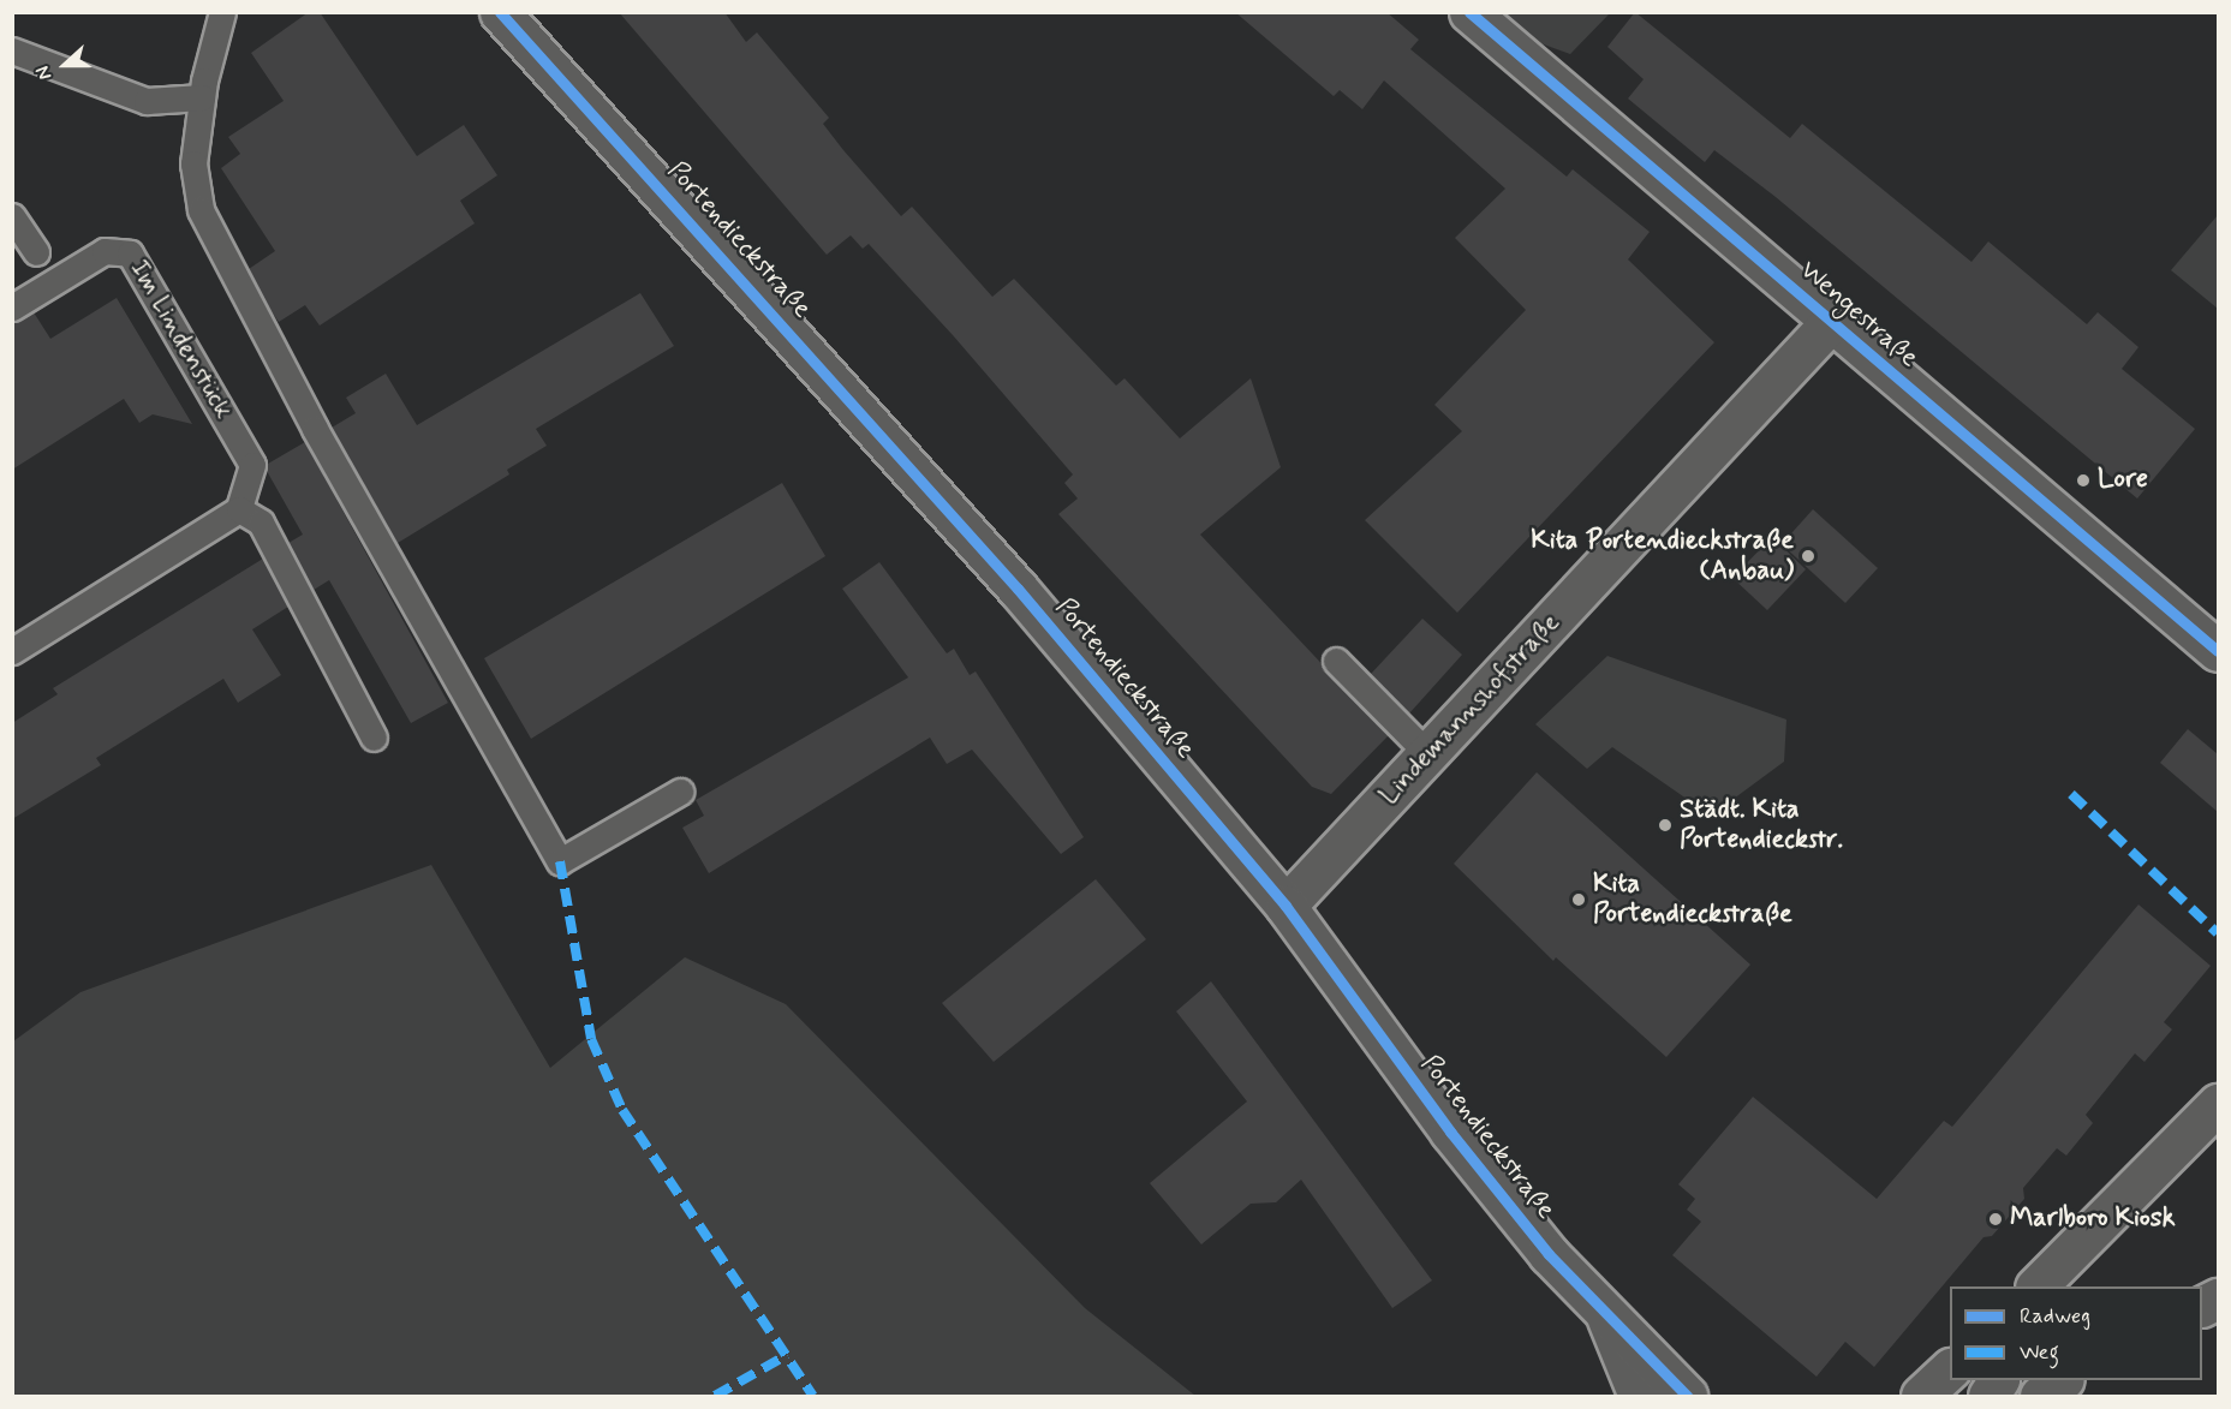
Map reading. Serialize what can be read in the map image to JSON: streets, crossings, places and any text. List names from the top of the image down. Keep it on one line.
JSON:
{"streets":{"street":["Portendieckstraße","Wengestraße","Lindemannshofstraße"],"lane":["Im Lindenstück"]},"crossings":[["Portendieckstraße","Lindemannshofstraße"],["Wengestraße","Lindemannshofstraße"]],"places":["Lore","Kita Portendieckstraße (Anbau)","Städt. Kita Portendieckstr.","Kita Portendieckstraße","Marlboro Kiosk"],"legend":["Radweg","Weg"],"north":"left"}
